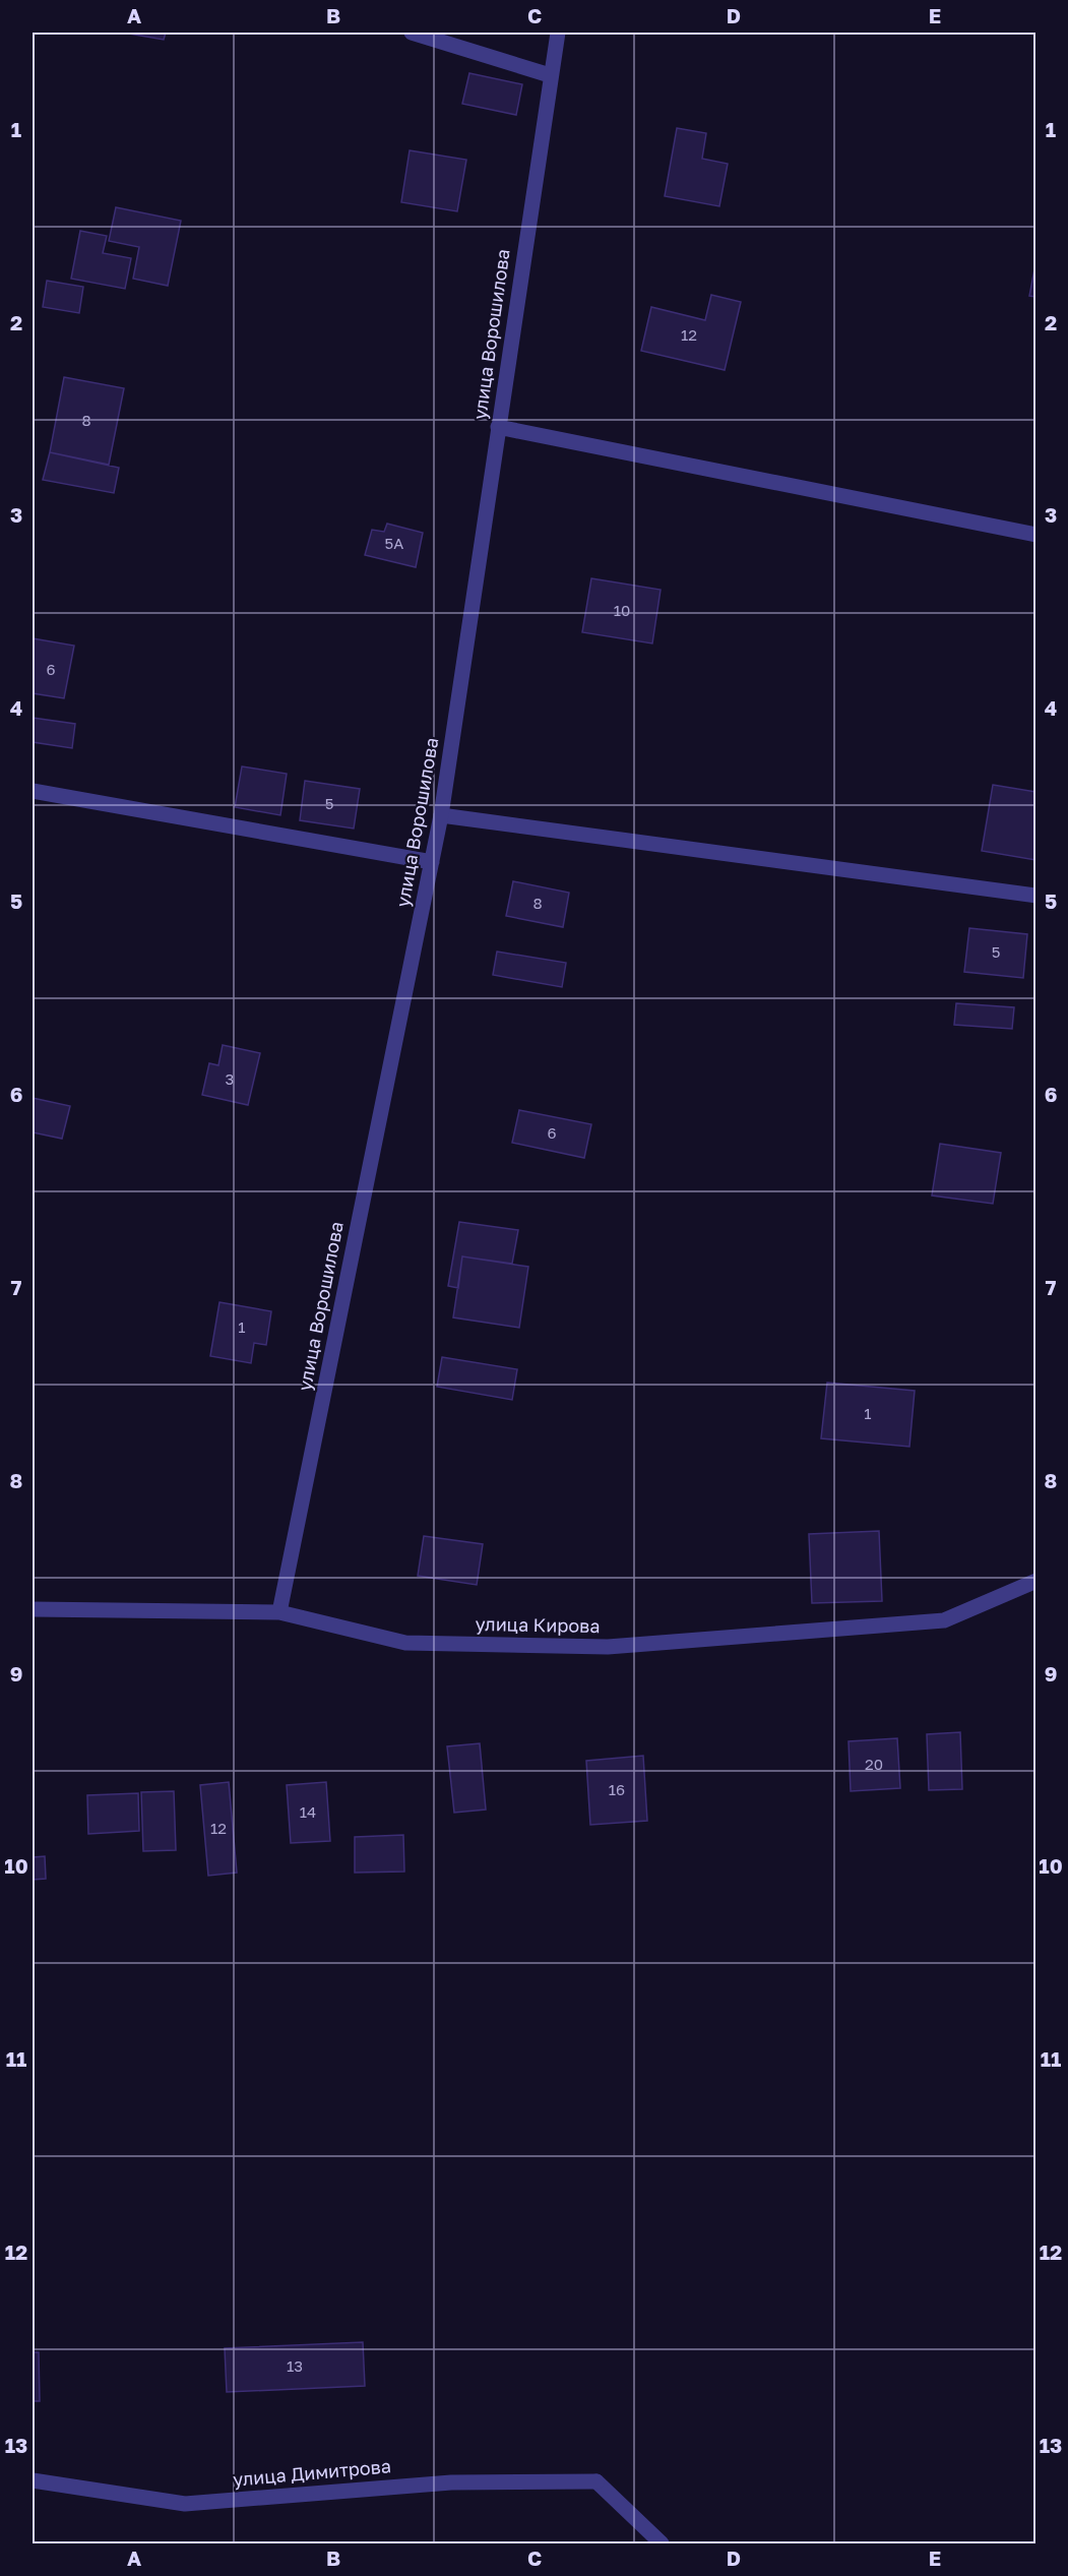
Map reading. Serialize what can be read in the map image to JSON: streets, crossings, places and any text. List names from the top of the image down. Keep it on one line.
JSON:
{"streets":{"street":["улица Ворошилова","улица Кирова","улица Димитрова"]},"crossings":[["улица Ворошилова","улица Кирова"]],"house_numbers":["12","8","5А","10","6","5","8","5","3","6","1","1","20","16","14","12","13"],"grid":{"columns":["A","B","C","D","E"],"rows":["1","2","3","4","5","6","7","8","9","10","11","12","13"]}}
